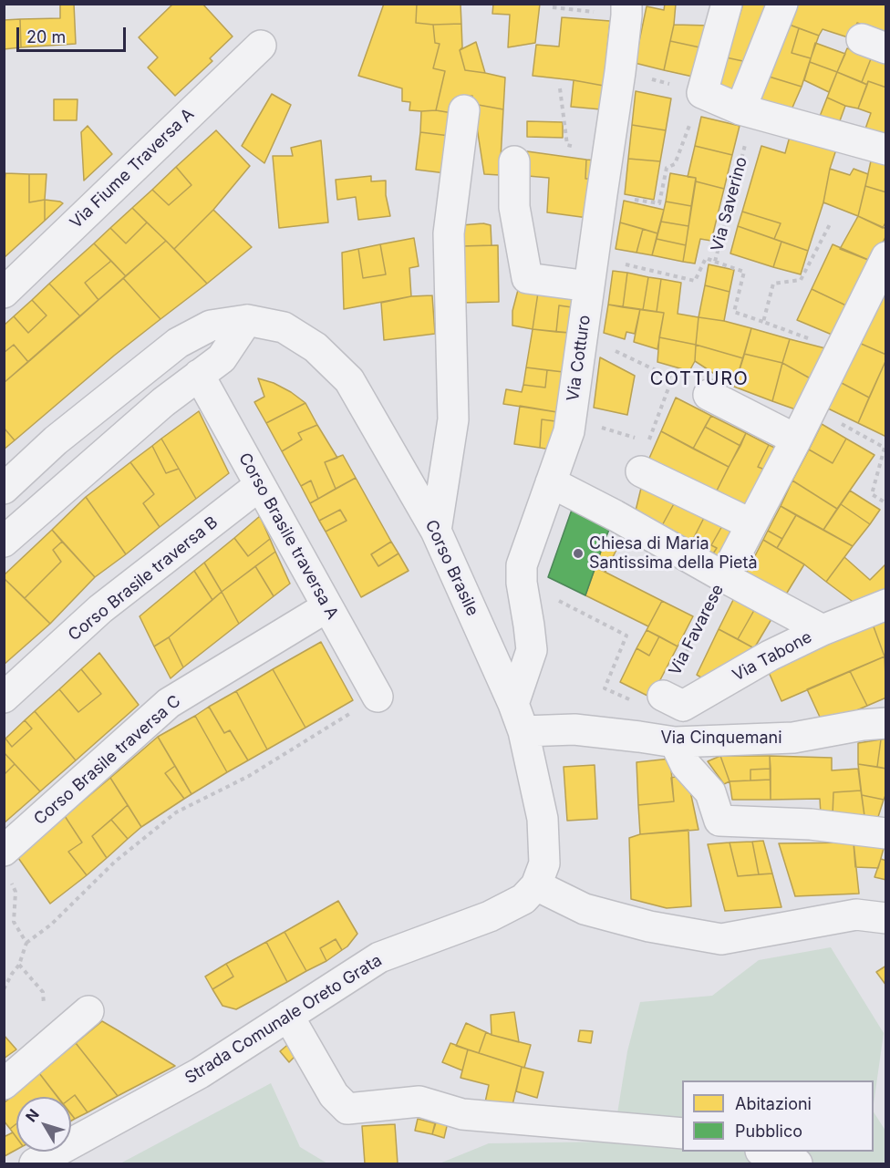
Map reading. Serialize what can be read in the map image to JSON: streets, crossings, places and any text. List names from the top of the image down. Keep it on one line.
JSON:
{"streets":{"street":["Via Fiume Traversa A","Via Cotturo","Corso Brasile traversa A","Corso Brasile","Corso Brasile traversa B","Via Favarese","Via Tabone","Via Cinquemani","Corso Brasile traversa C","Strada Comunale Oreto Grata"],"path":["Via Saverino"]},"crossings":[["Via Saverino","Via Cotturo"],["Via Cotturo","Corso Brasile"],["Via Cotturo","Via Favarese"],["Via Cotturo","Via Cinquemani"],["Corso Brasile traversa A","Corso Brasile traversa B"],["Corso Brasile traversa A","Corso Brasile traversa C"],["Corso Brasile","Via Cinquemani"],["Corso Brasile","Strada Comunale Oreto Grata"],["Via Favarese","Via Tabone"]],"districts":["COTTURO"],"places":["Chiesa di Maria Santissima della Pietà"],"legend":["Abitazioni","Pubblico"],"scale_bar":"20 m","north":"top left"}
